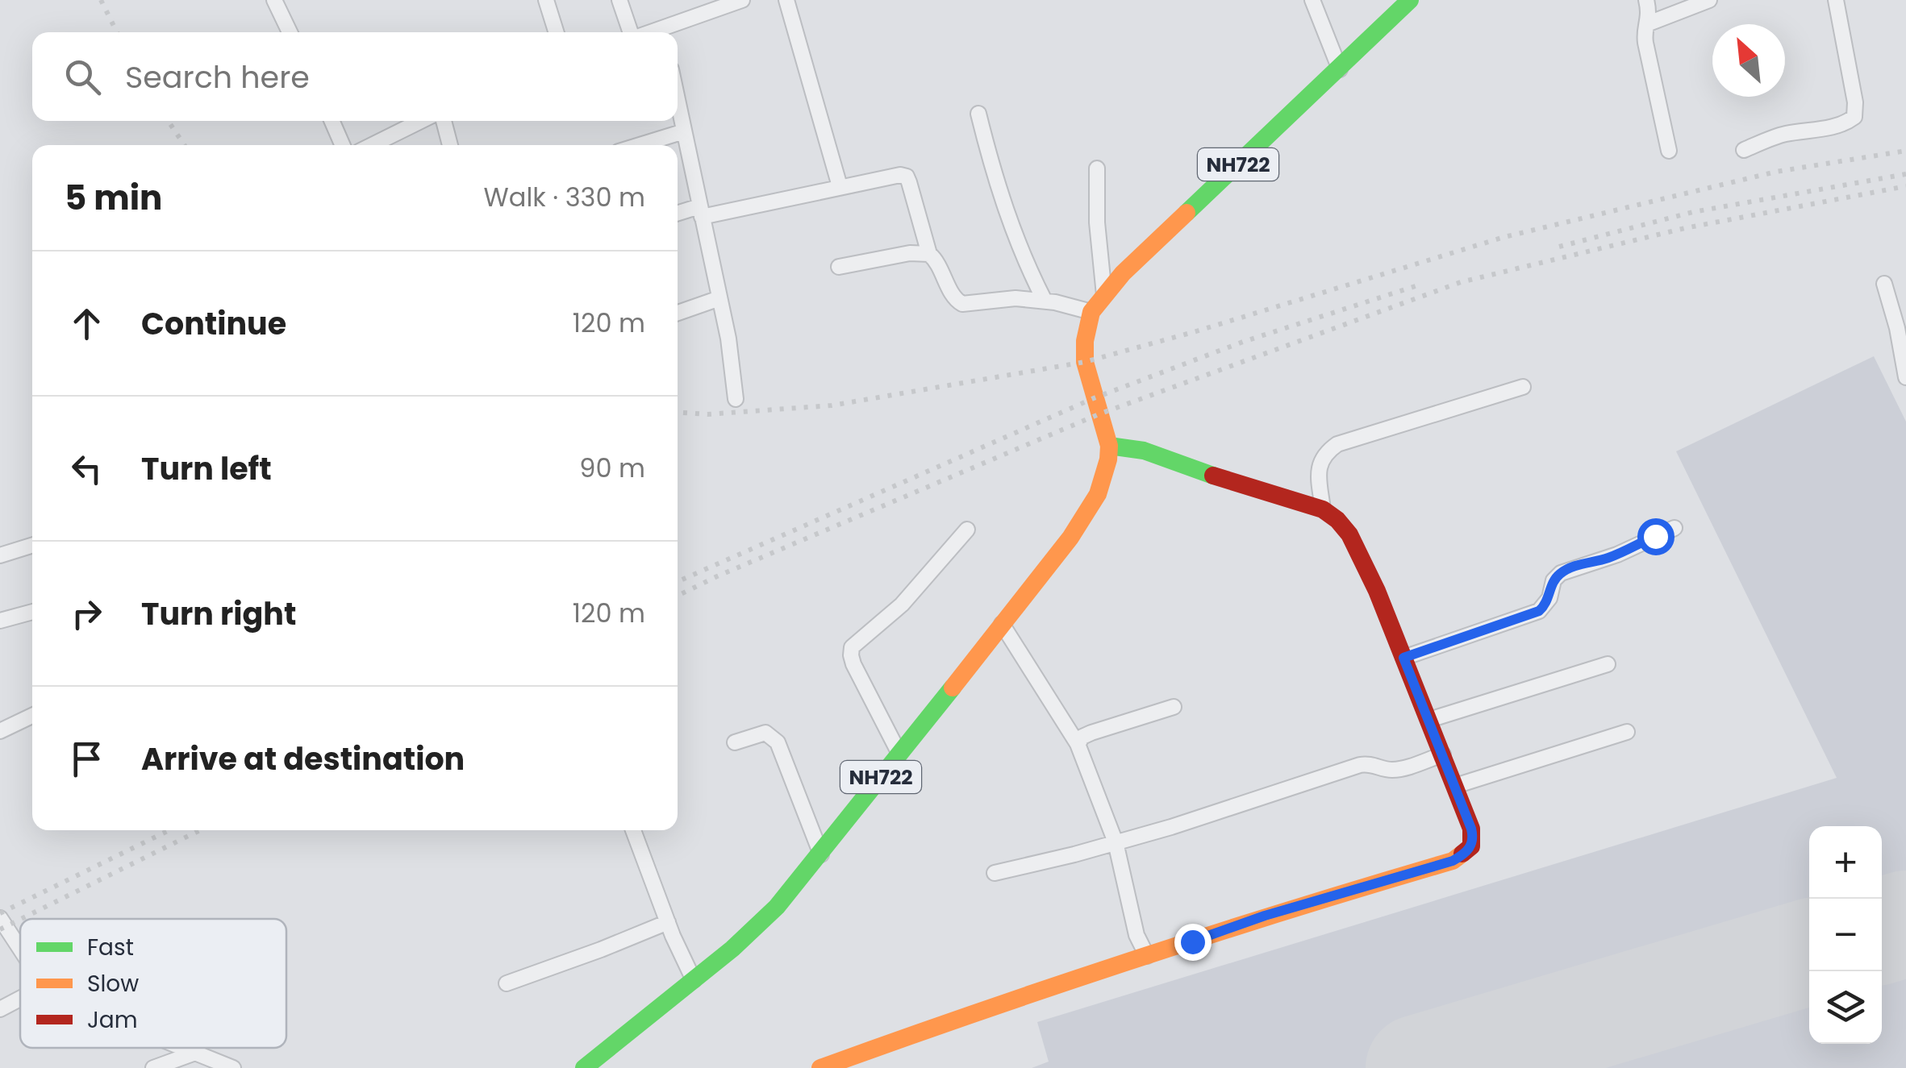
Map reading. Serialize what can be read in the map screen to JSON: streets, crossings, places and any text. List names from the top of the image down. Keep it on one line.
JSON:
{"streets":{"main road":["NH722"]},"legend":["Fast","Slow","Jam"],"north":"top left","page":{"search":"Search here","heading":["5 min","Walk · 330 m"],"list":[["Continue","120 m"],["Turn left","90 m"],["Turn right","120 m"],"Arrive at destination"],"map_buttons":["+","−"]}}
